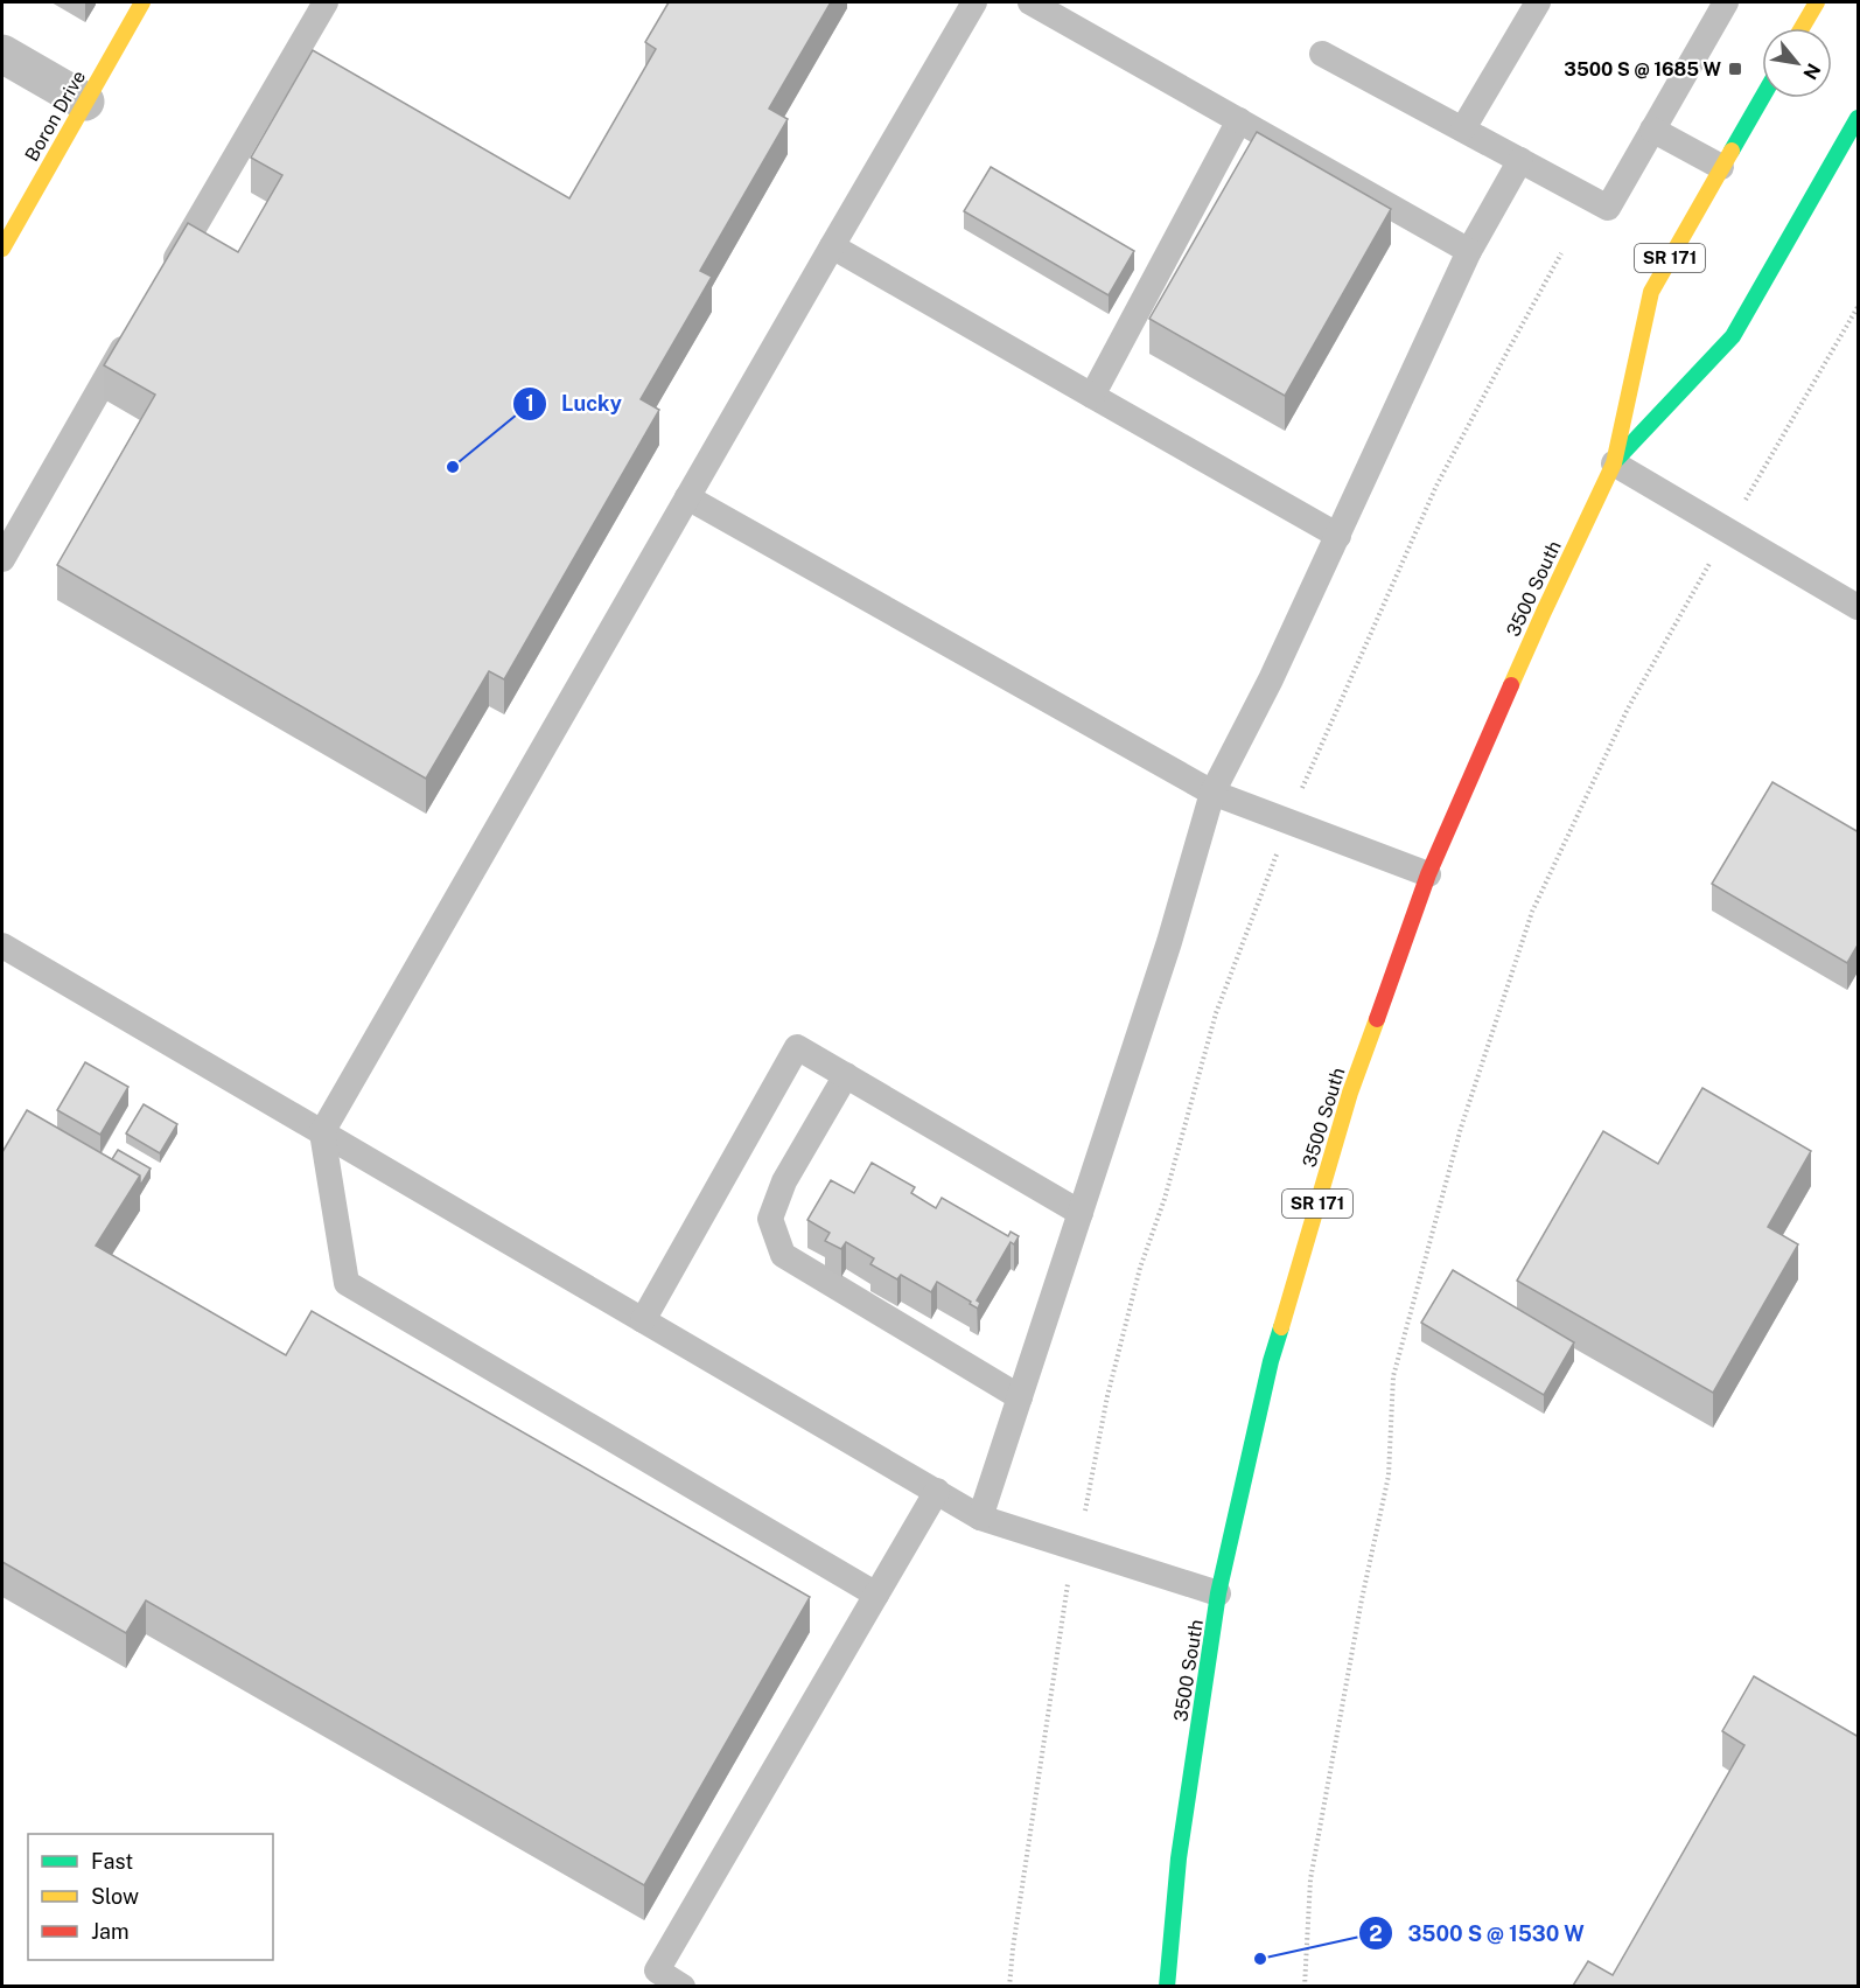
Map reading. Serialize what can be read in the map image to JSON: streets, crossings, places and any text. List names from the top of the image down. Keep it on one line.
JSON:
{"streets":{"main road":["Boron Drive","SR 171","3500 South"]},"places":{"transit":["3500 S @ 1685 W"],"other":["Lucky","3500 S @ 1530 W"]},"legend":["Fast","Slow","Jam"],"north":"bottom right"}
